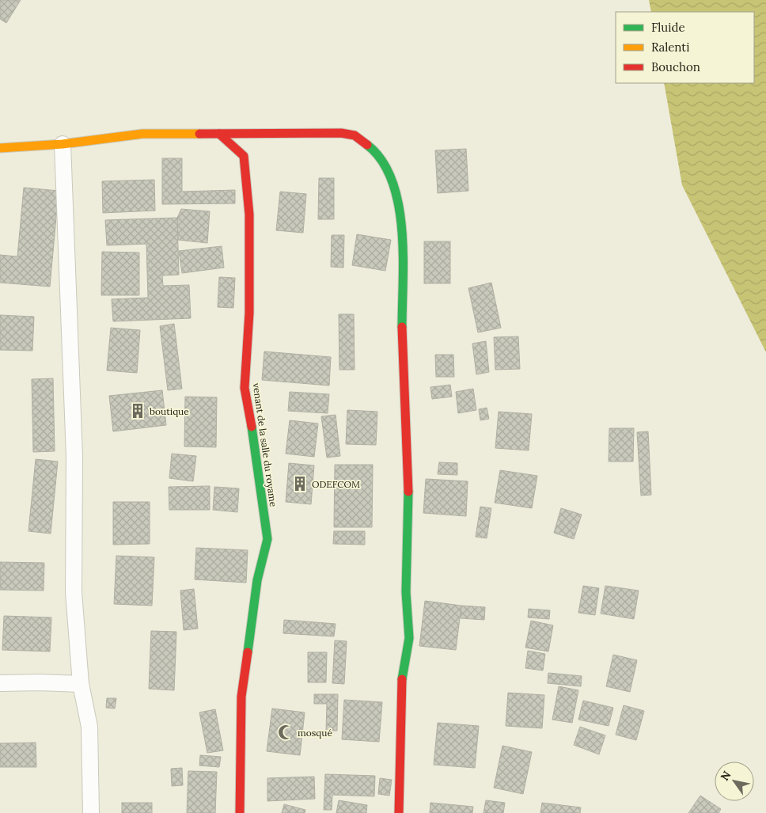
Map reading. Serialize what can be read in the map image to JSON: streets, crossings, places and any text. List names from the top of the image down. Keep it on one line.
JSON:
{"streets":{"street":["venant de la salle du royame"]},"places":{"building":["boutique","ODEFCOM"],"mosque":["mosqué"]},"legend":["Fluide","Ralenti","Bouchon"],"north":"top left"}
